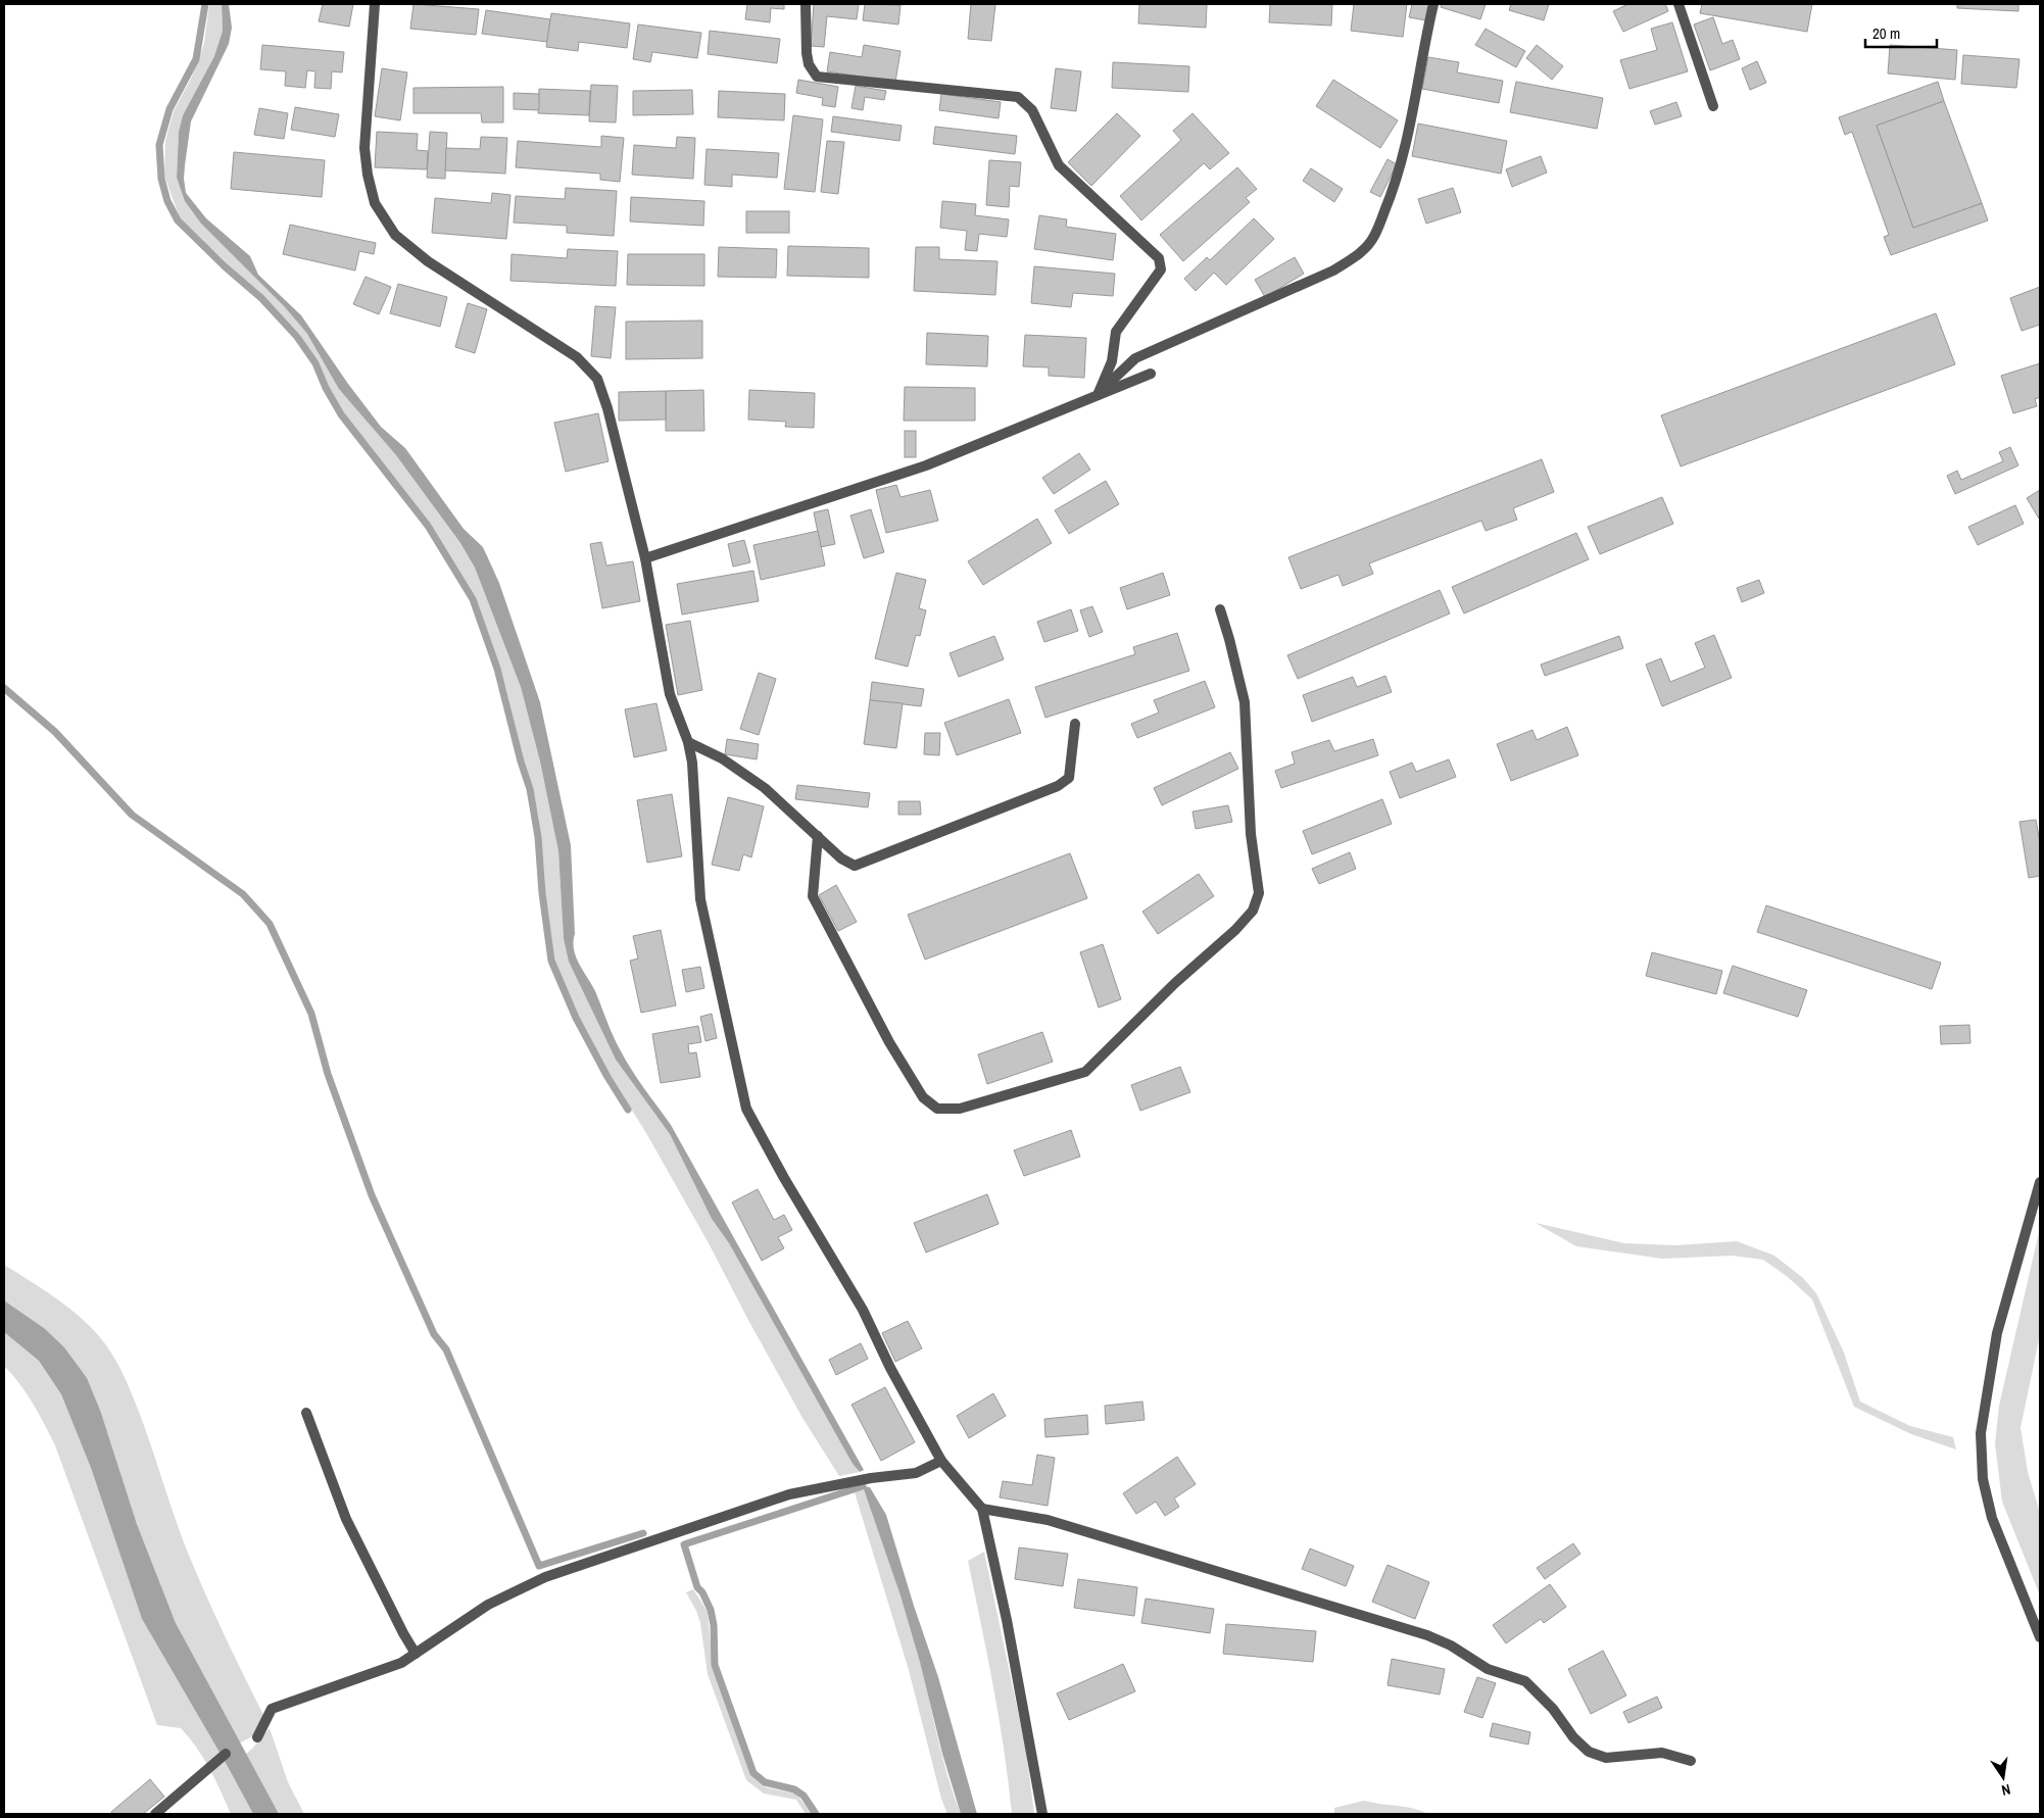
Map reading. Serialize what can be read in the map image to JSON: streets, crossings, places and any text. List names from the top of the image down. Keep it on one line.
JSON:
{"scale_bar":"20 m","north":"bottom"}
